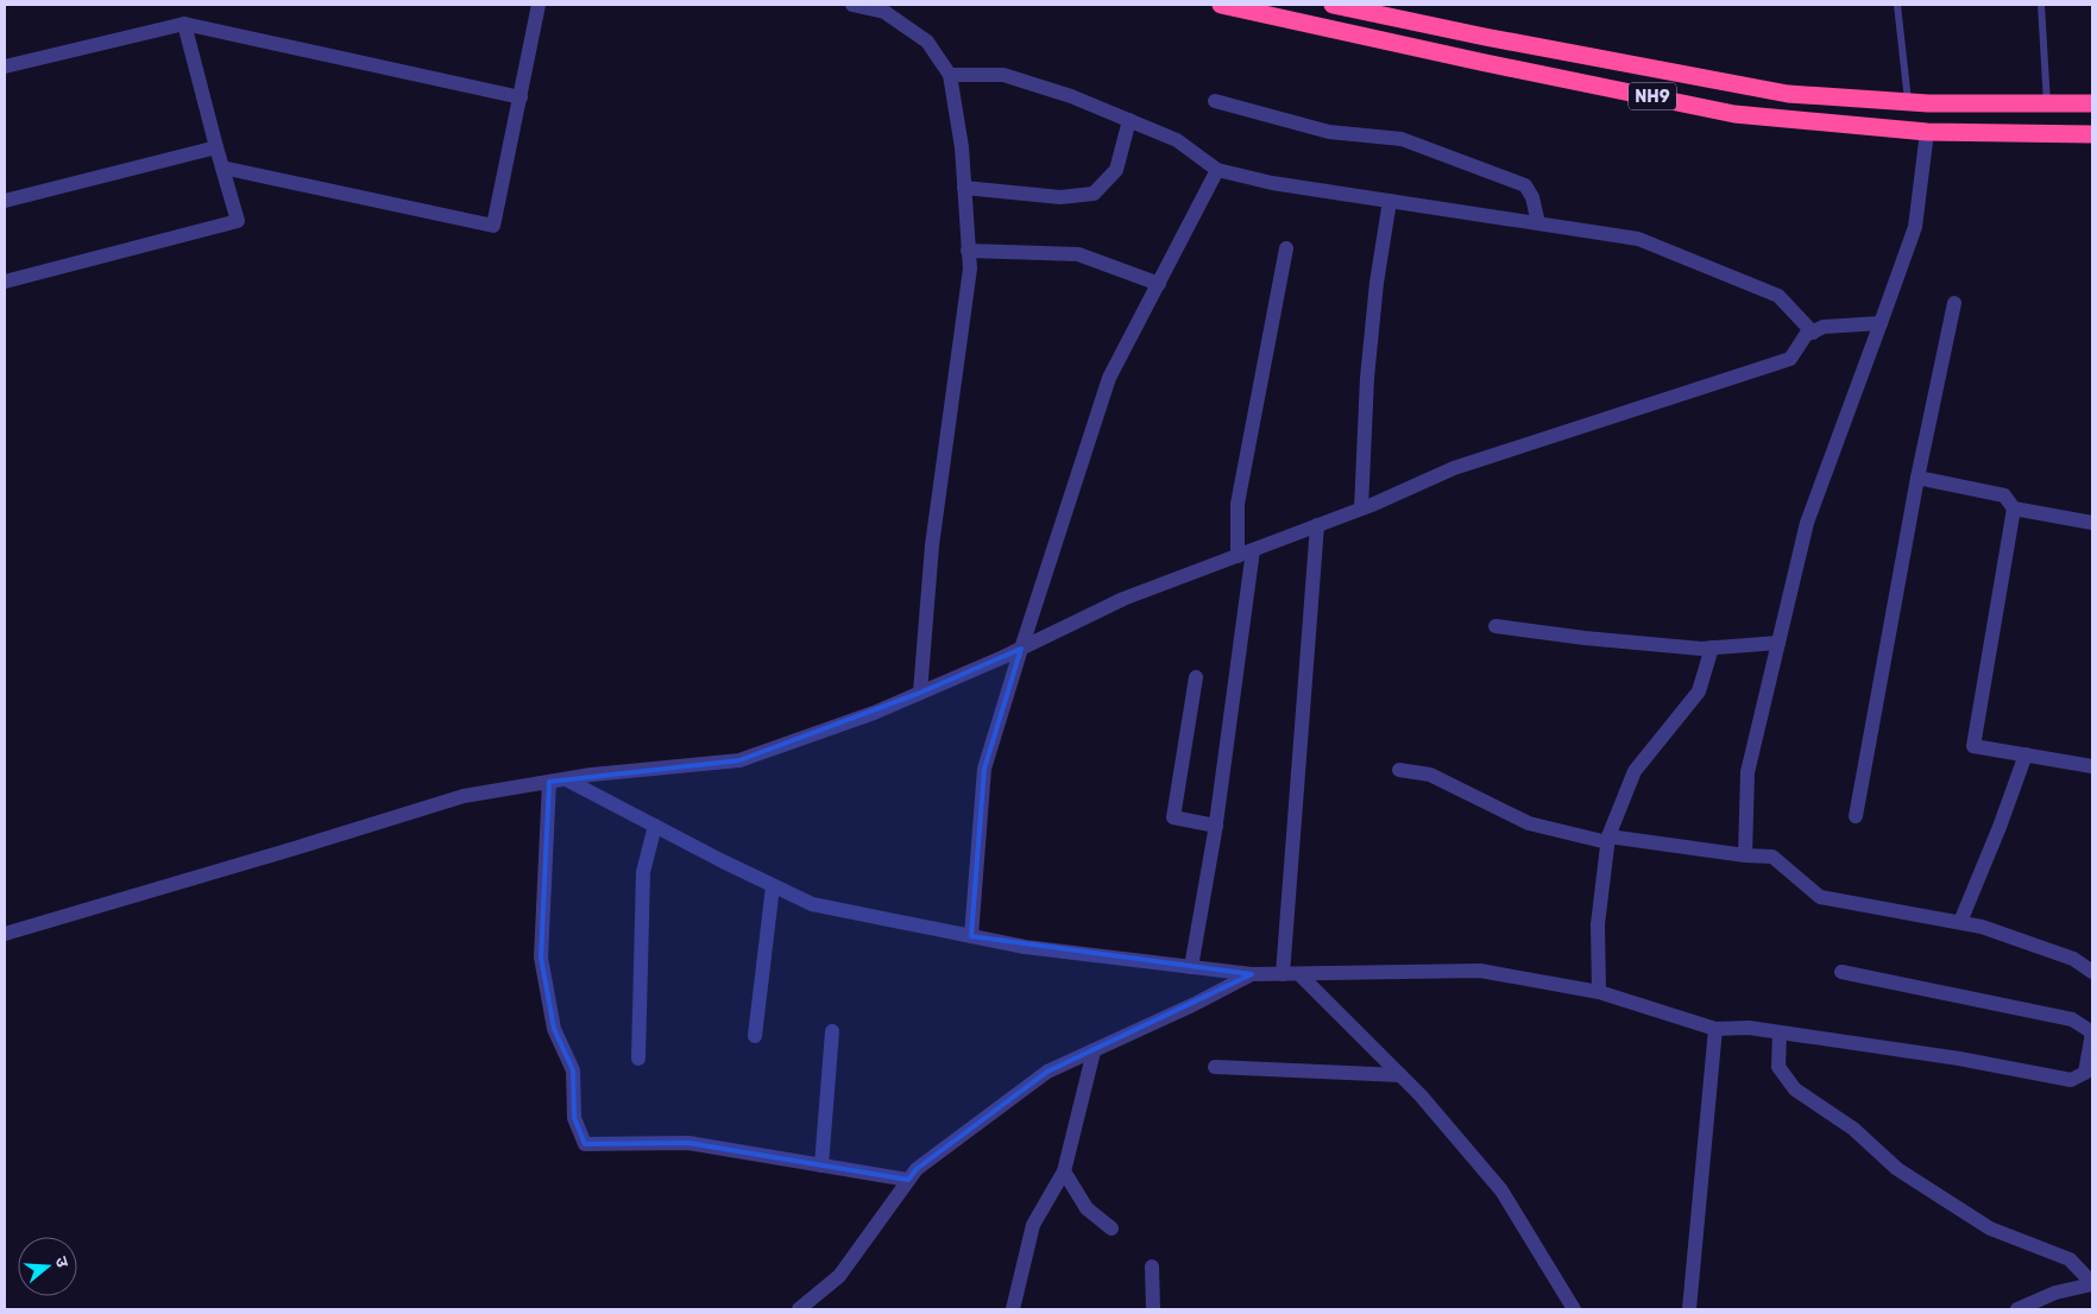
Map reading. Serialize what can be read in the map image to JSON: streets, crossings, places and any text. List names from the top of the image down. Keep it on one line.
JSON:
{"streets":{"highway":["NH9"]},"north":"right"}
